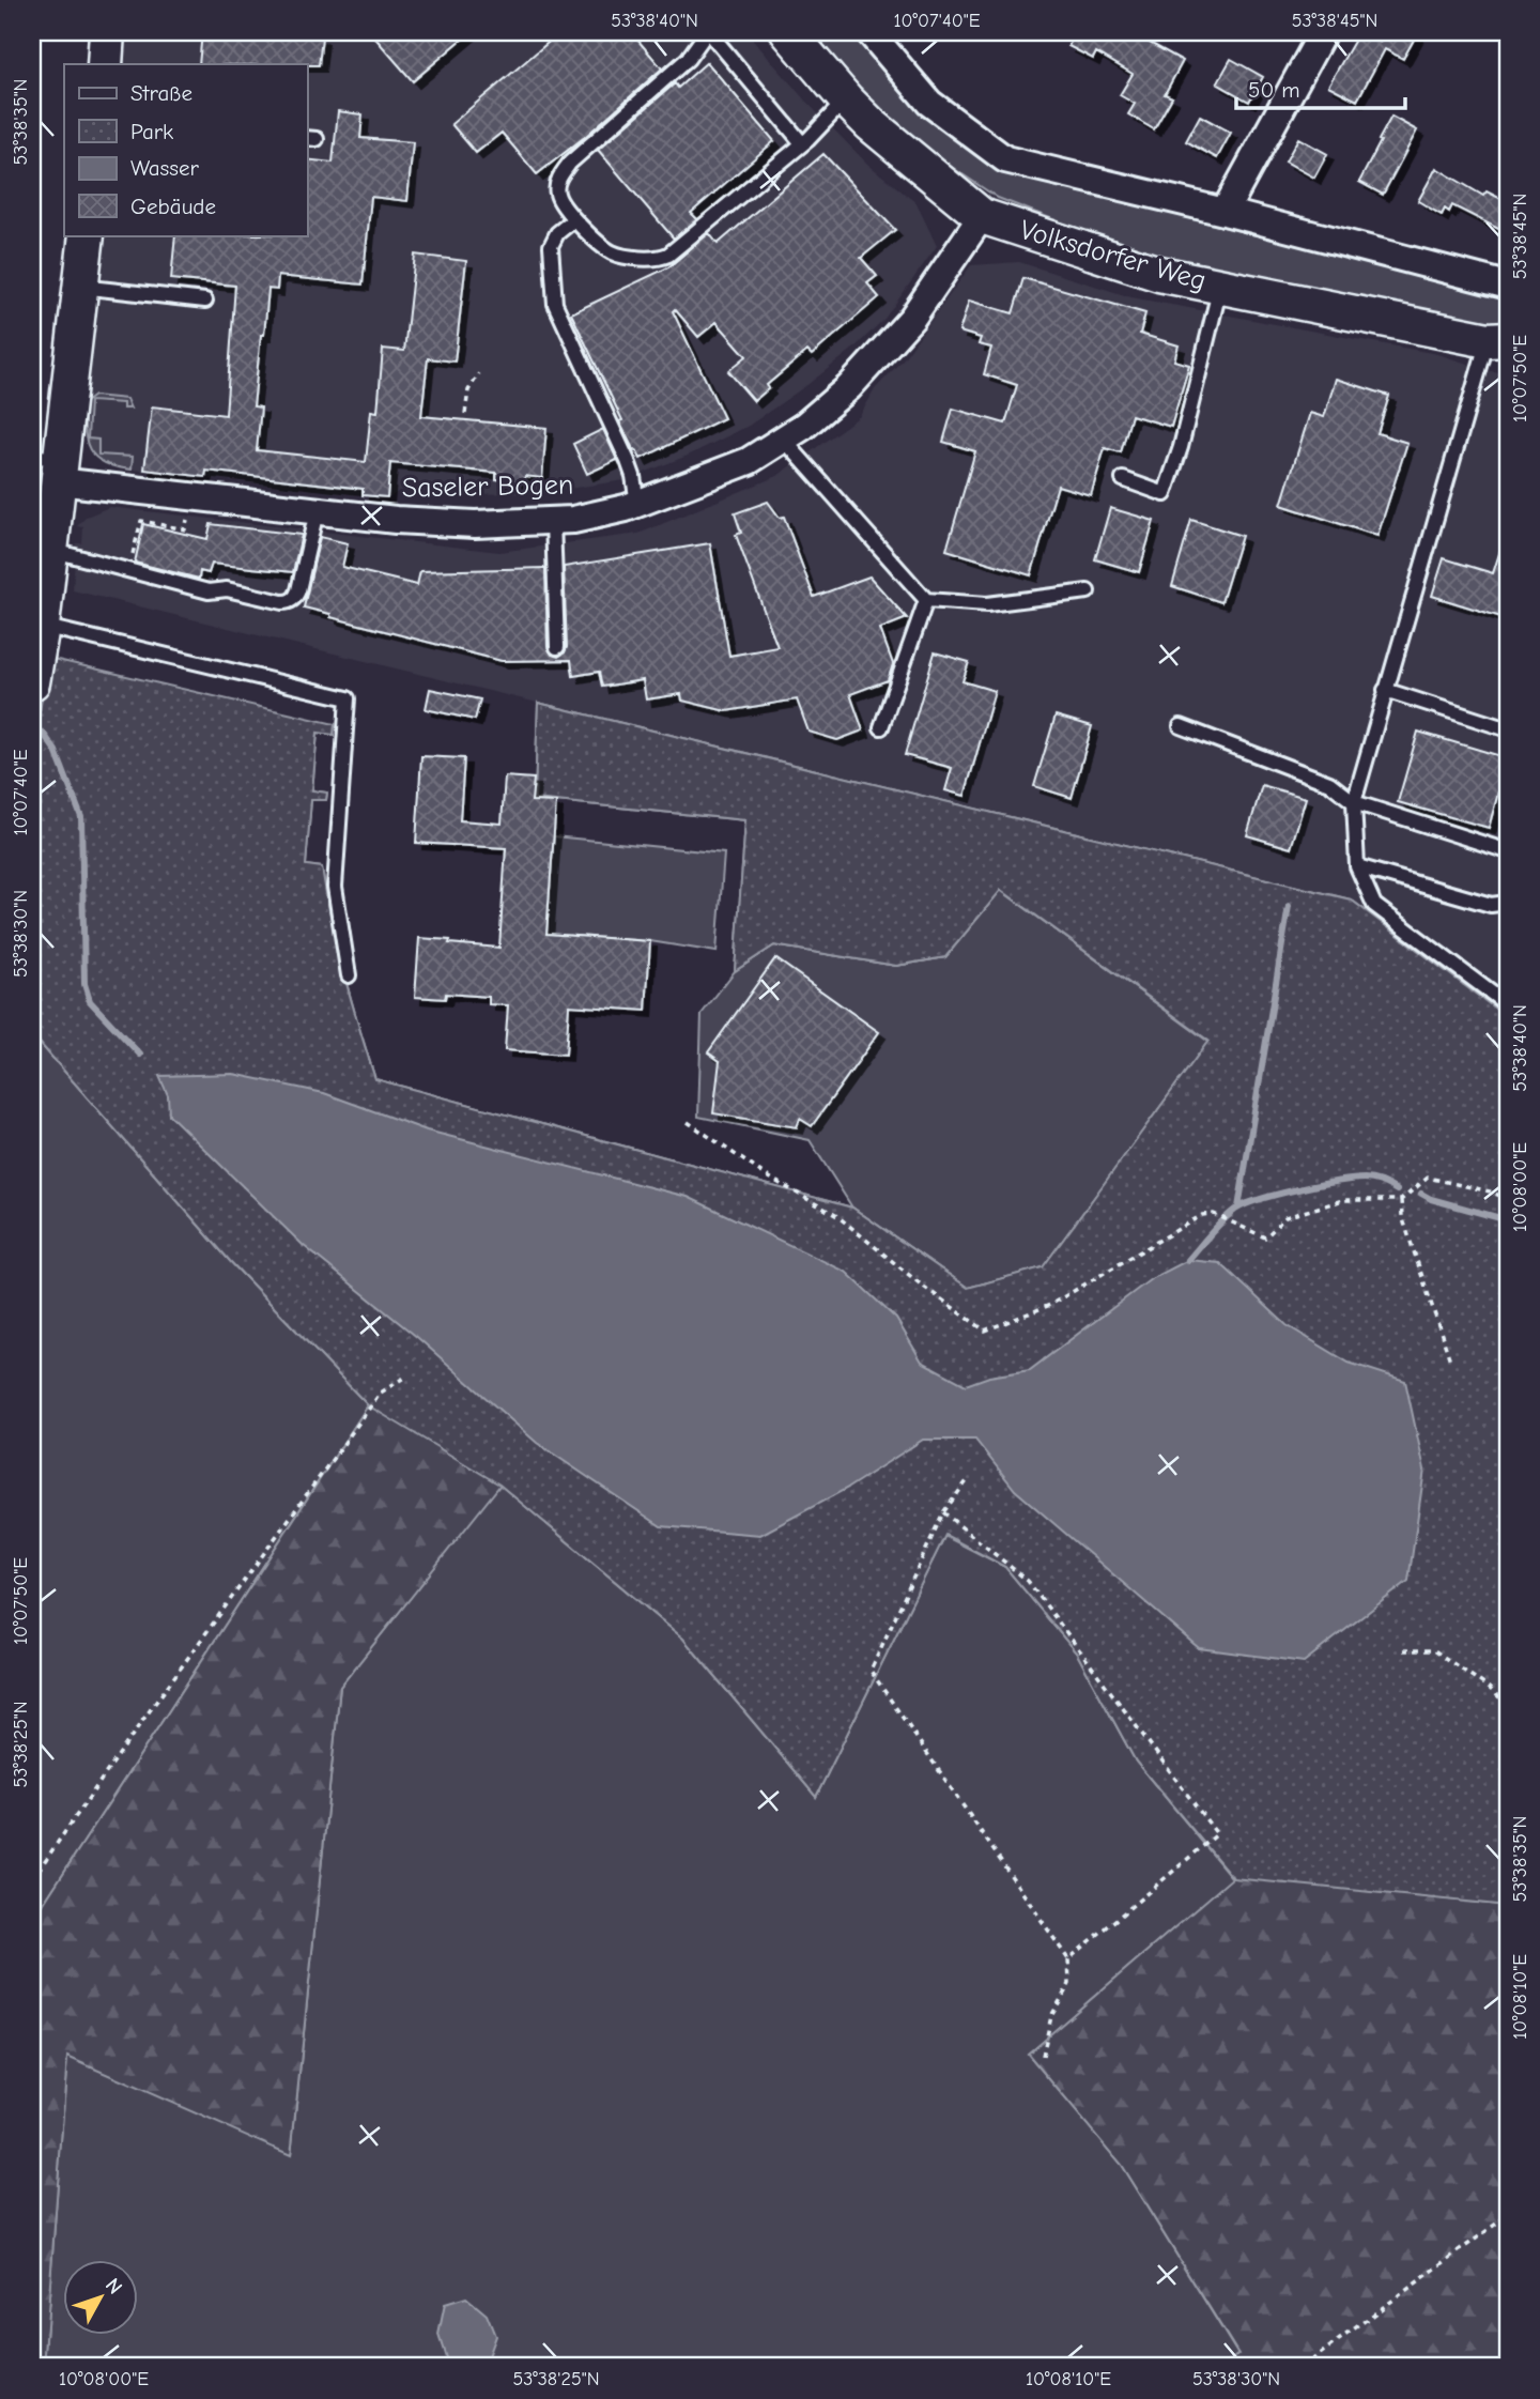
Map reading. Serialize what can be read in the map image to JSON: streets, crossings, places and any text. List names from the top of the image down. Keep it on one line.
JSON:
{"streets":{"street":["Volksdorfer Weg","Saseler Bogen"]},"crossings":[["Volksdorfer Weg","Saseler Bogen"]],"legend":["Straße","Park","Wasser","Gebäude"],"scale_bar":"50 m","north":"top right","coordinates":["53°38'40\"N","10°07'40\"E","53°38'45\"N","53°38'35\"N","10°07'50\"E","53°38'30\"N","10°08'00\"E","53°38'25\"N","10°08'10\"E"]}
